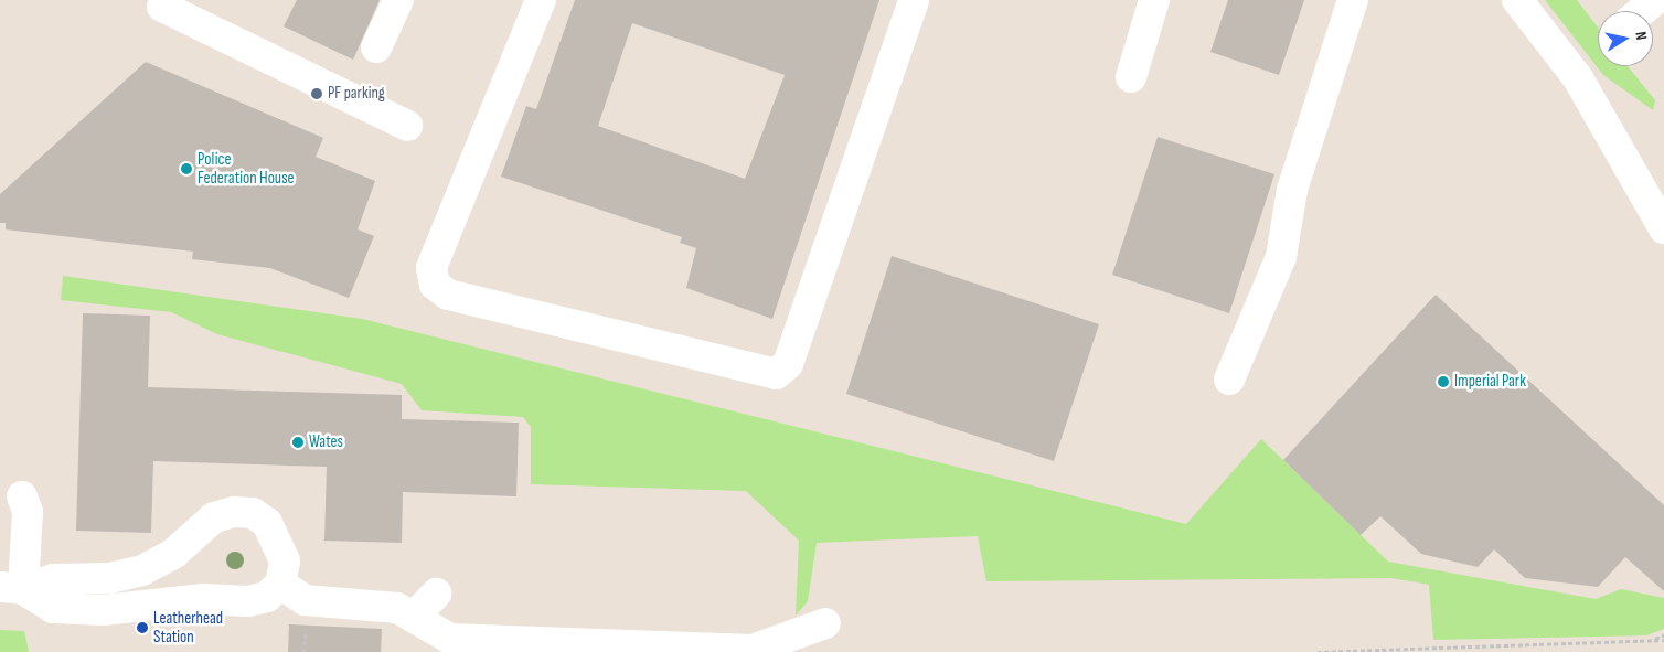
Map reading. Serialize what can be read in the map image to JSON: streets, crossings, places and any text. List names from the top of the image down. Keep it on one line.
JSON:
{"places":["PF parking","Police Federation House","Imperial Park","Wates","Leatherhead Station"],"north":"right"}
